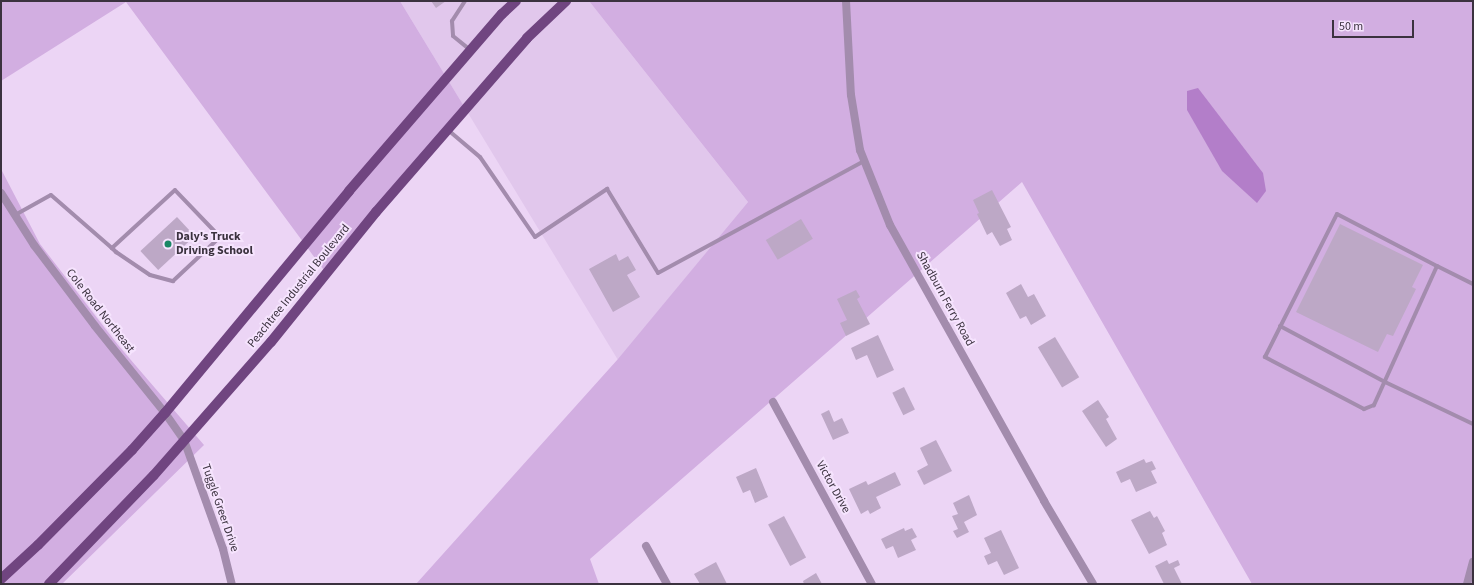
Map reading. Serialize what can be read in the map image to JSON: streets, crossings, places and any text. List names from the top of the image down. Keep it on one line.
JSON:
{"streets":{"main road":["Peachtree Industrial Boulevard"],"street":["Shadburn Ferry Road","Cole Road Northeast","Victor Drive","Tuggle Greer Drive"]},"crossings":[["Peachtree Industrial Boulevard","Cole Road Northeast"],["Peachtree Industrial Boulevard","Tuggle Greer Drive"],["Cole Road Northeast","Tuggle Greer Drive"]],"places":["Daly's Truck Driving School"],"scale_bar":"50 m"}
